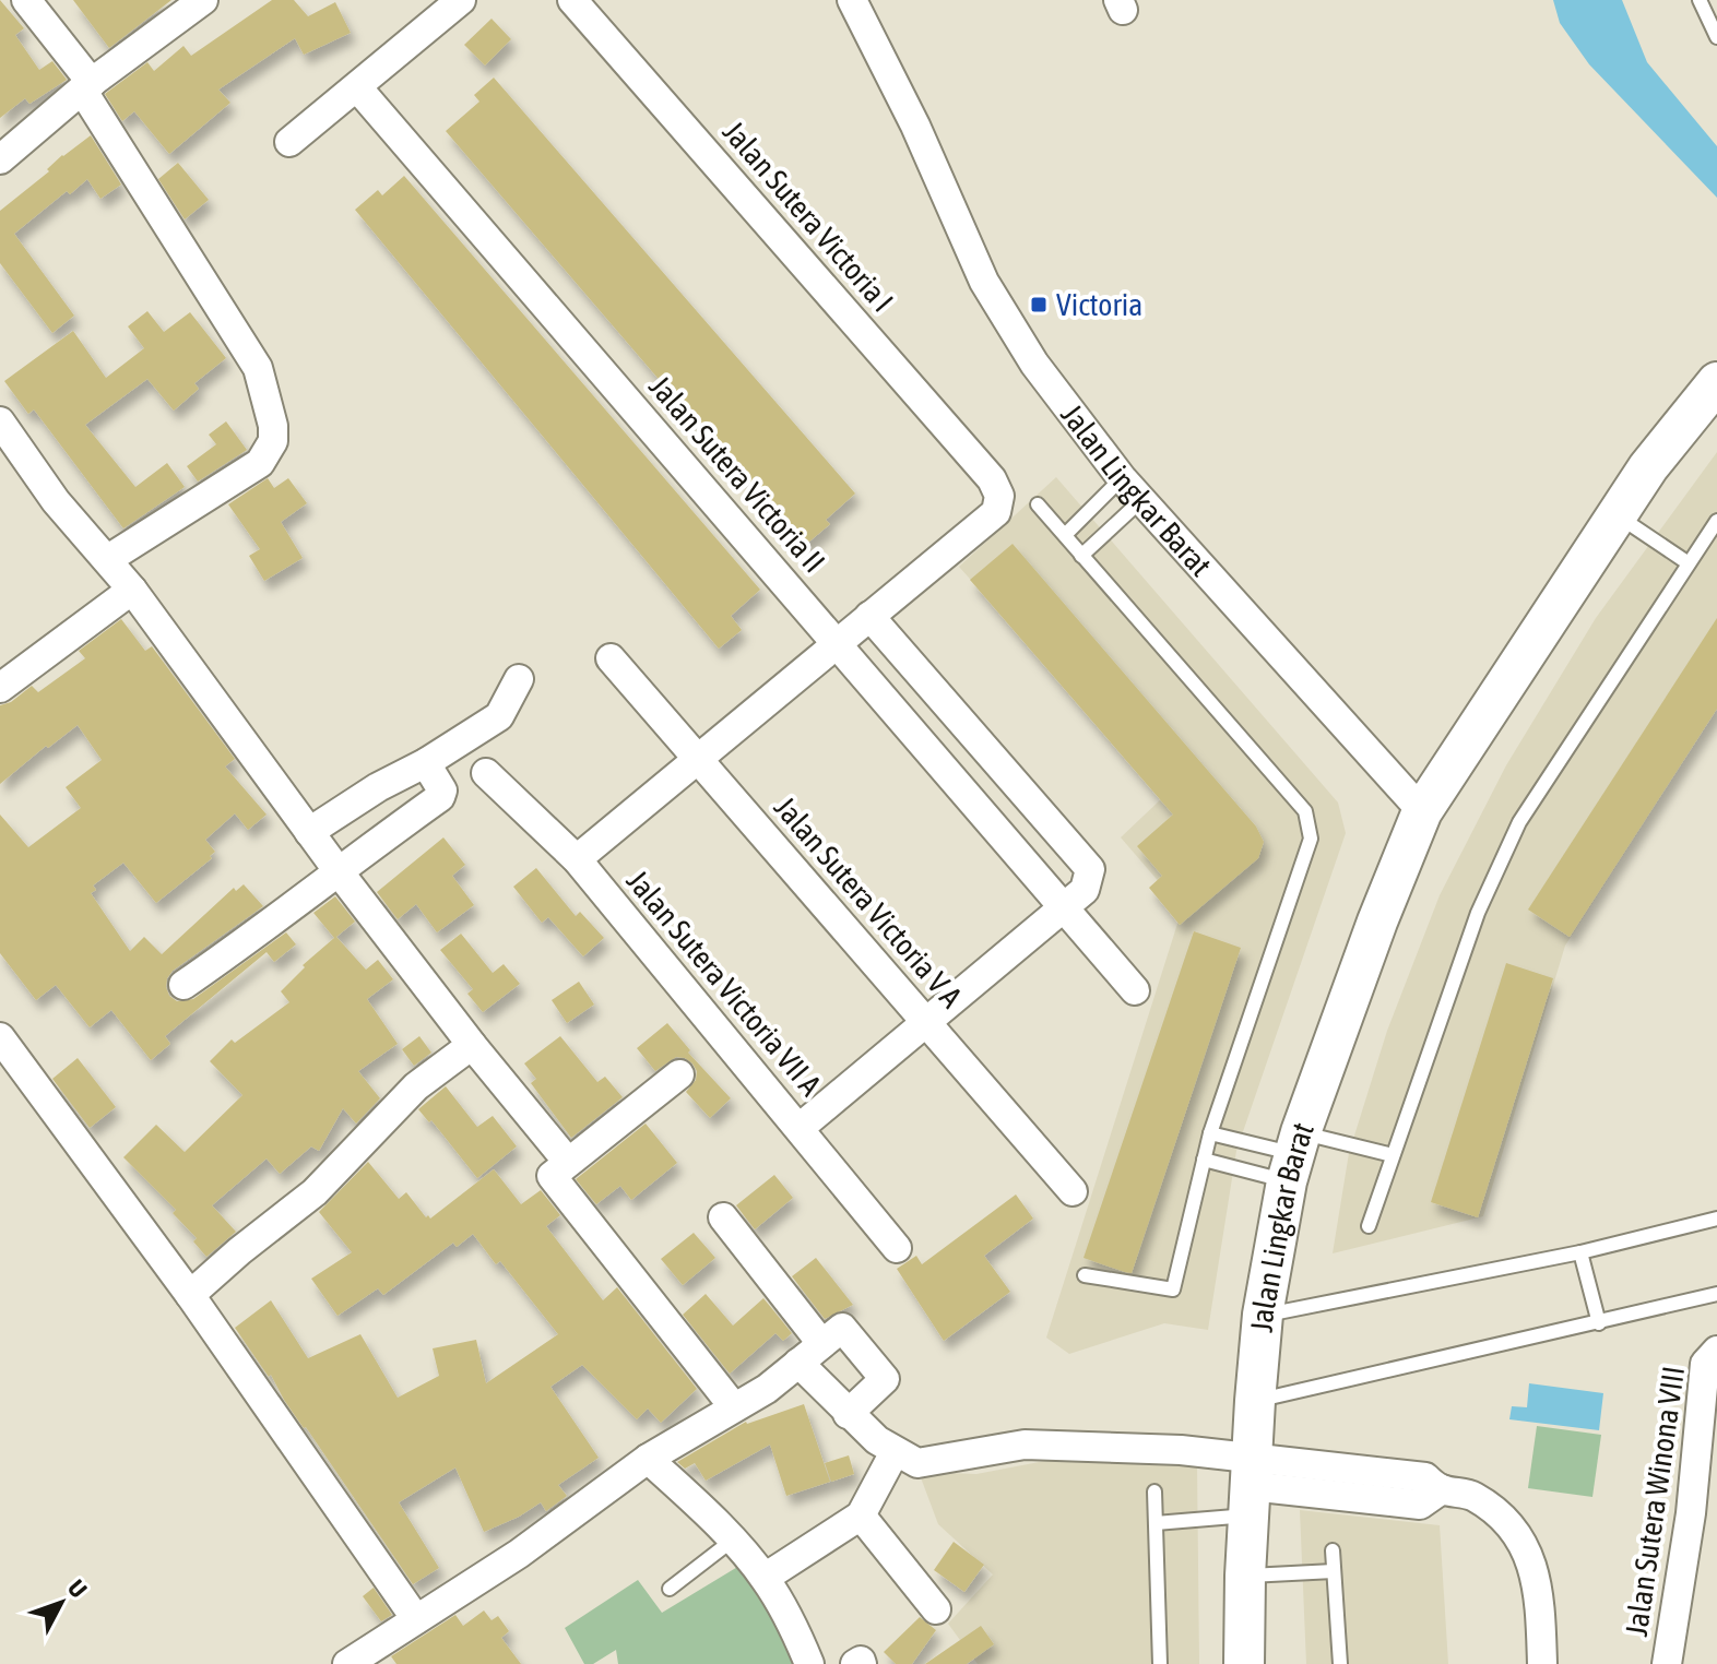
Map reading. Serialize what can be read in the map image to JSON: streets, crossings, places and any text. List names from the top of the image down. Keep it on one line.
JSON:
{"streets":{"street":["Jalan Sutera Victoria I","Jalan Sutera Victoria II","Jalan Lingkar Barat","Jalan Sutera Victoria V A","Jalan Sutera Victoria VII A","Jalan Sutera Winona VIII"]},"places":{"transit":["Victoria"]},"north":"top right"}
